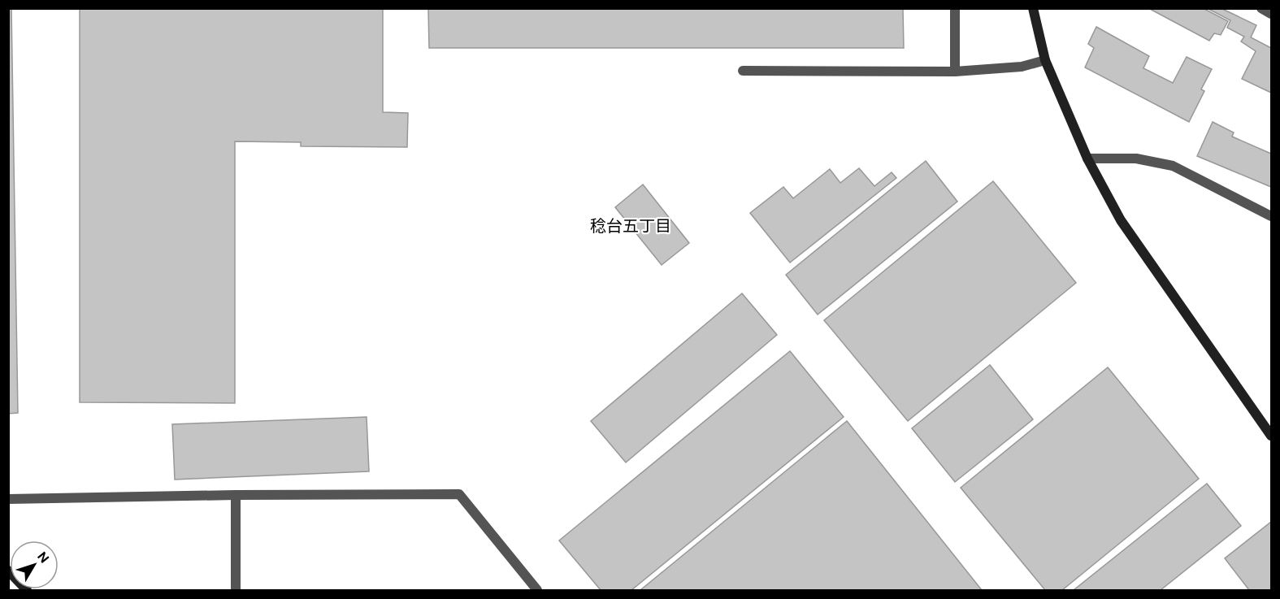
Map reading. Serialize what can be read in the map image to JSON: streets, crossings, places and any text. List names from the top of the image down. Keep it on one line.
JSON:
{"districts":["稔台五丁目"],"north":"top right"}
